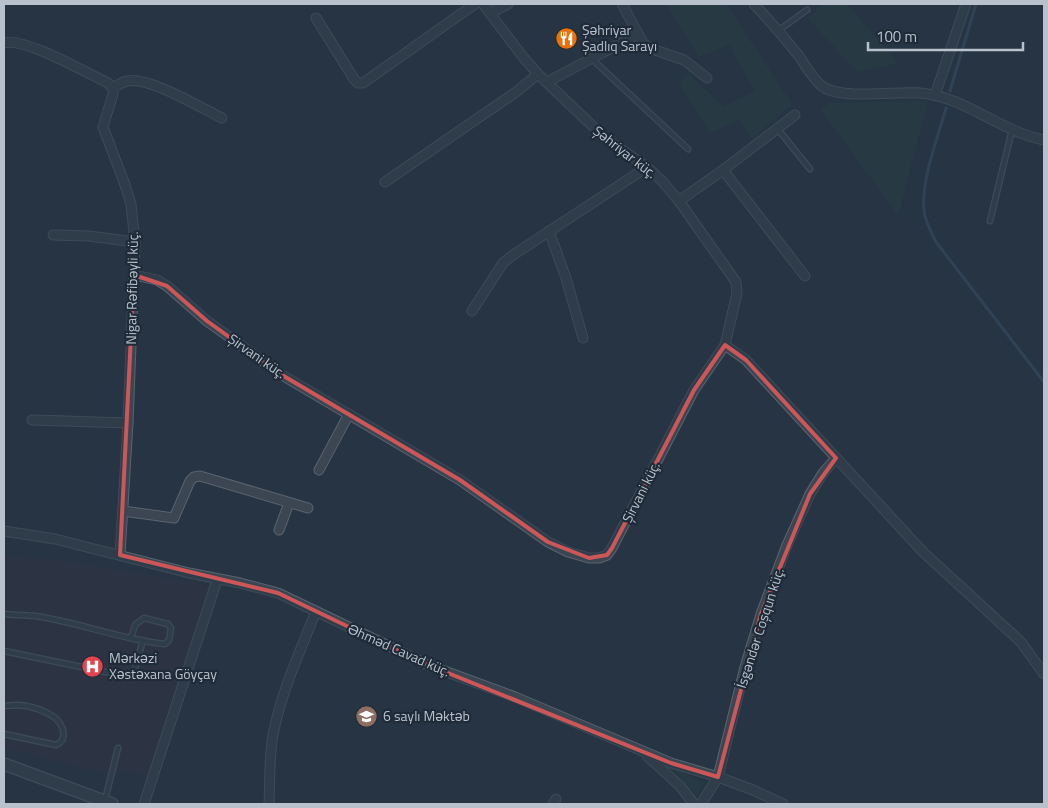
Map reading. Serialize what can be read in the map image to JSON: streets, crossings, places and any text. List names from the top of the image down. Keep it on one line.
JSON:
{"streets":{"street":["Şəhriyar küç.","Nigar Rəfibəyli küç.","Şirvani küç.","İsgəndər Coşqun küç.","Əhməd Cavad küç."]},"crossings":[["Şəhriyar küç.","Şirvani küç."],["Nigar Rəfibəyli küç.","Şirvani küç."],["Nigar Rəfibəyli küç.","Əhməd Cavad küç."],["İsgəndər Coşqun küç.","Əhməd Cavad küç."]],"places":{"restaurant":["Şəhriyar Şadlıq Sarayı"],"hospital":["Mərkəzi Xəstəxana Göyçay"],"school or university":["6 saylı Məktəb"]},"scale_bar":"100 m"}
